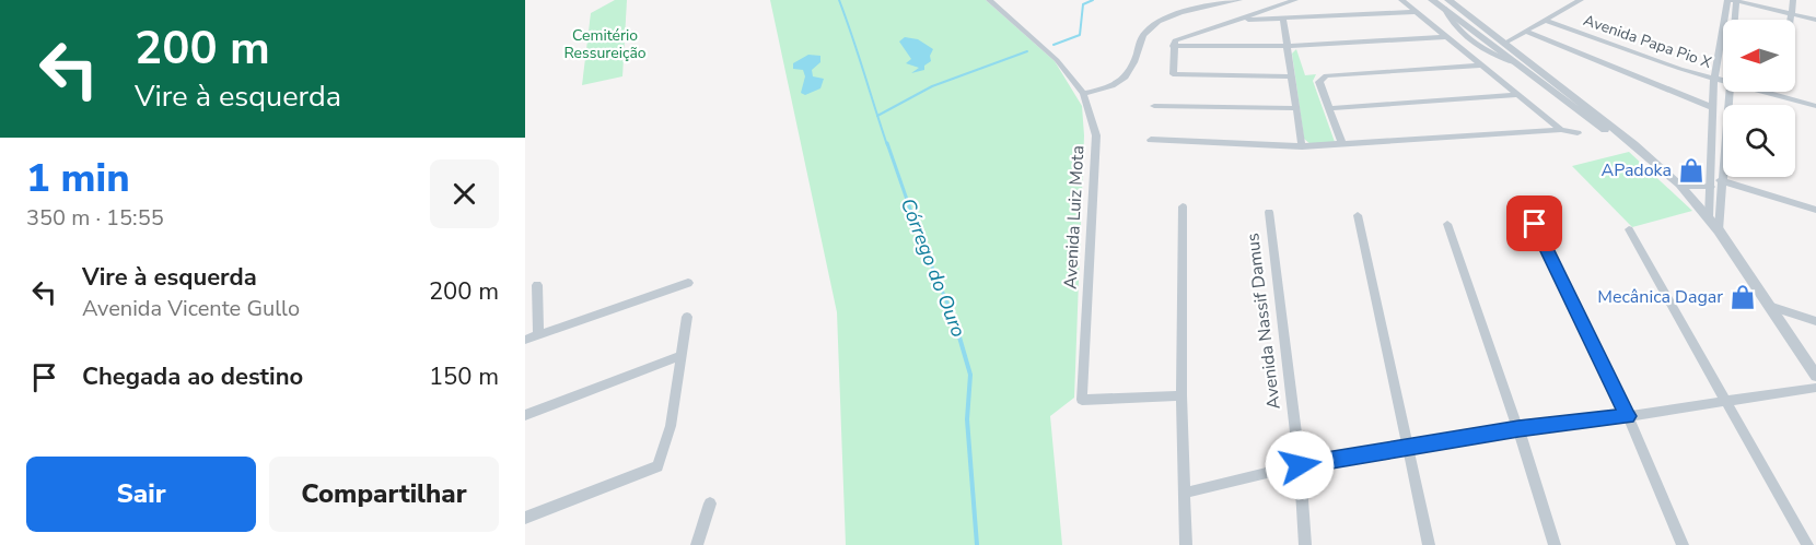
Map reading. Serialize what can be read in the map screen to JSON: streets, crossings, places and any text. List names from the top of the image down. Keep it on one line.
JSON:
{"streets":{"street":["Avenida Papa Pio X","Avenida Luiz Mota","Avenida Nassif Damus"]},"water":["Córrego do Ouro"],"parks":["Cemitério Ressureição"],"places":{"shop":["APadoka","Mecânica Dagar"]},"north":"left","page":{"turn":["200 m","Vire à esquerda"],"heading":["1 min","350 m · 15:55"],"list":[{"name":"Vire à esquerda","note":"Avenida Vicente Gullo","value":"200 m"},{"name":"Chegada ao destino","value":"150 m"}],"buttons":["Sair","Compartilhar"]}}
